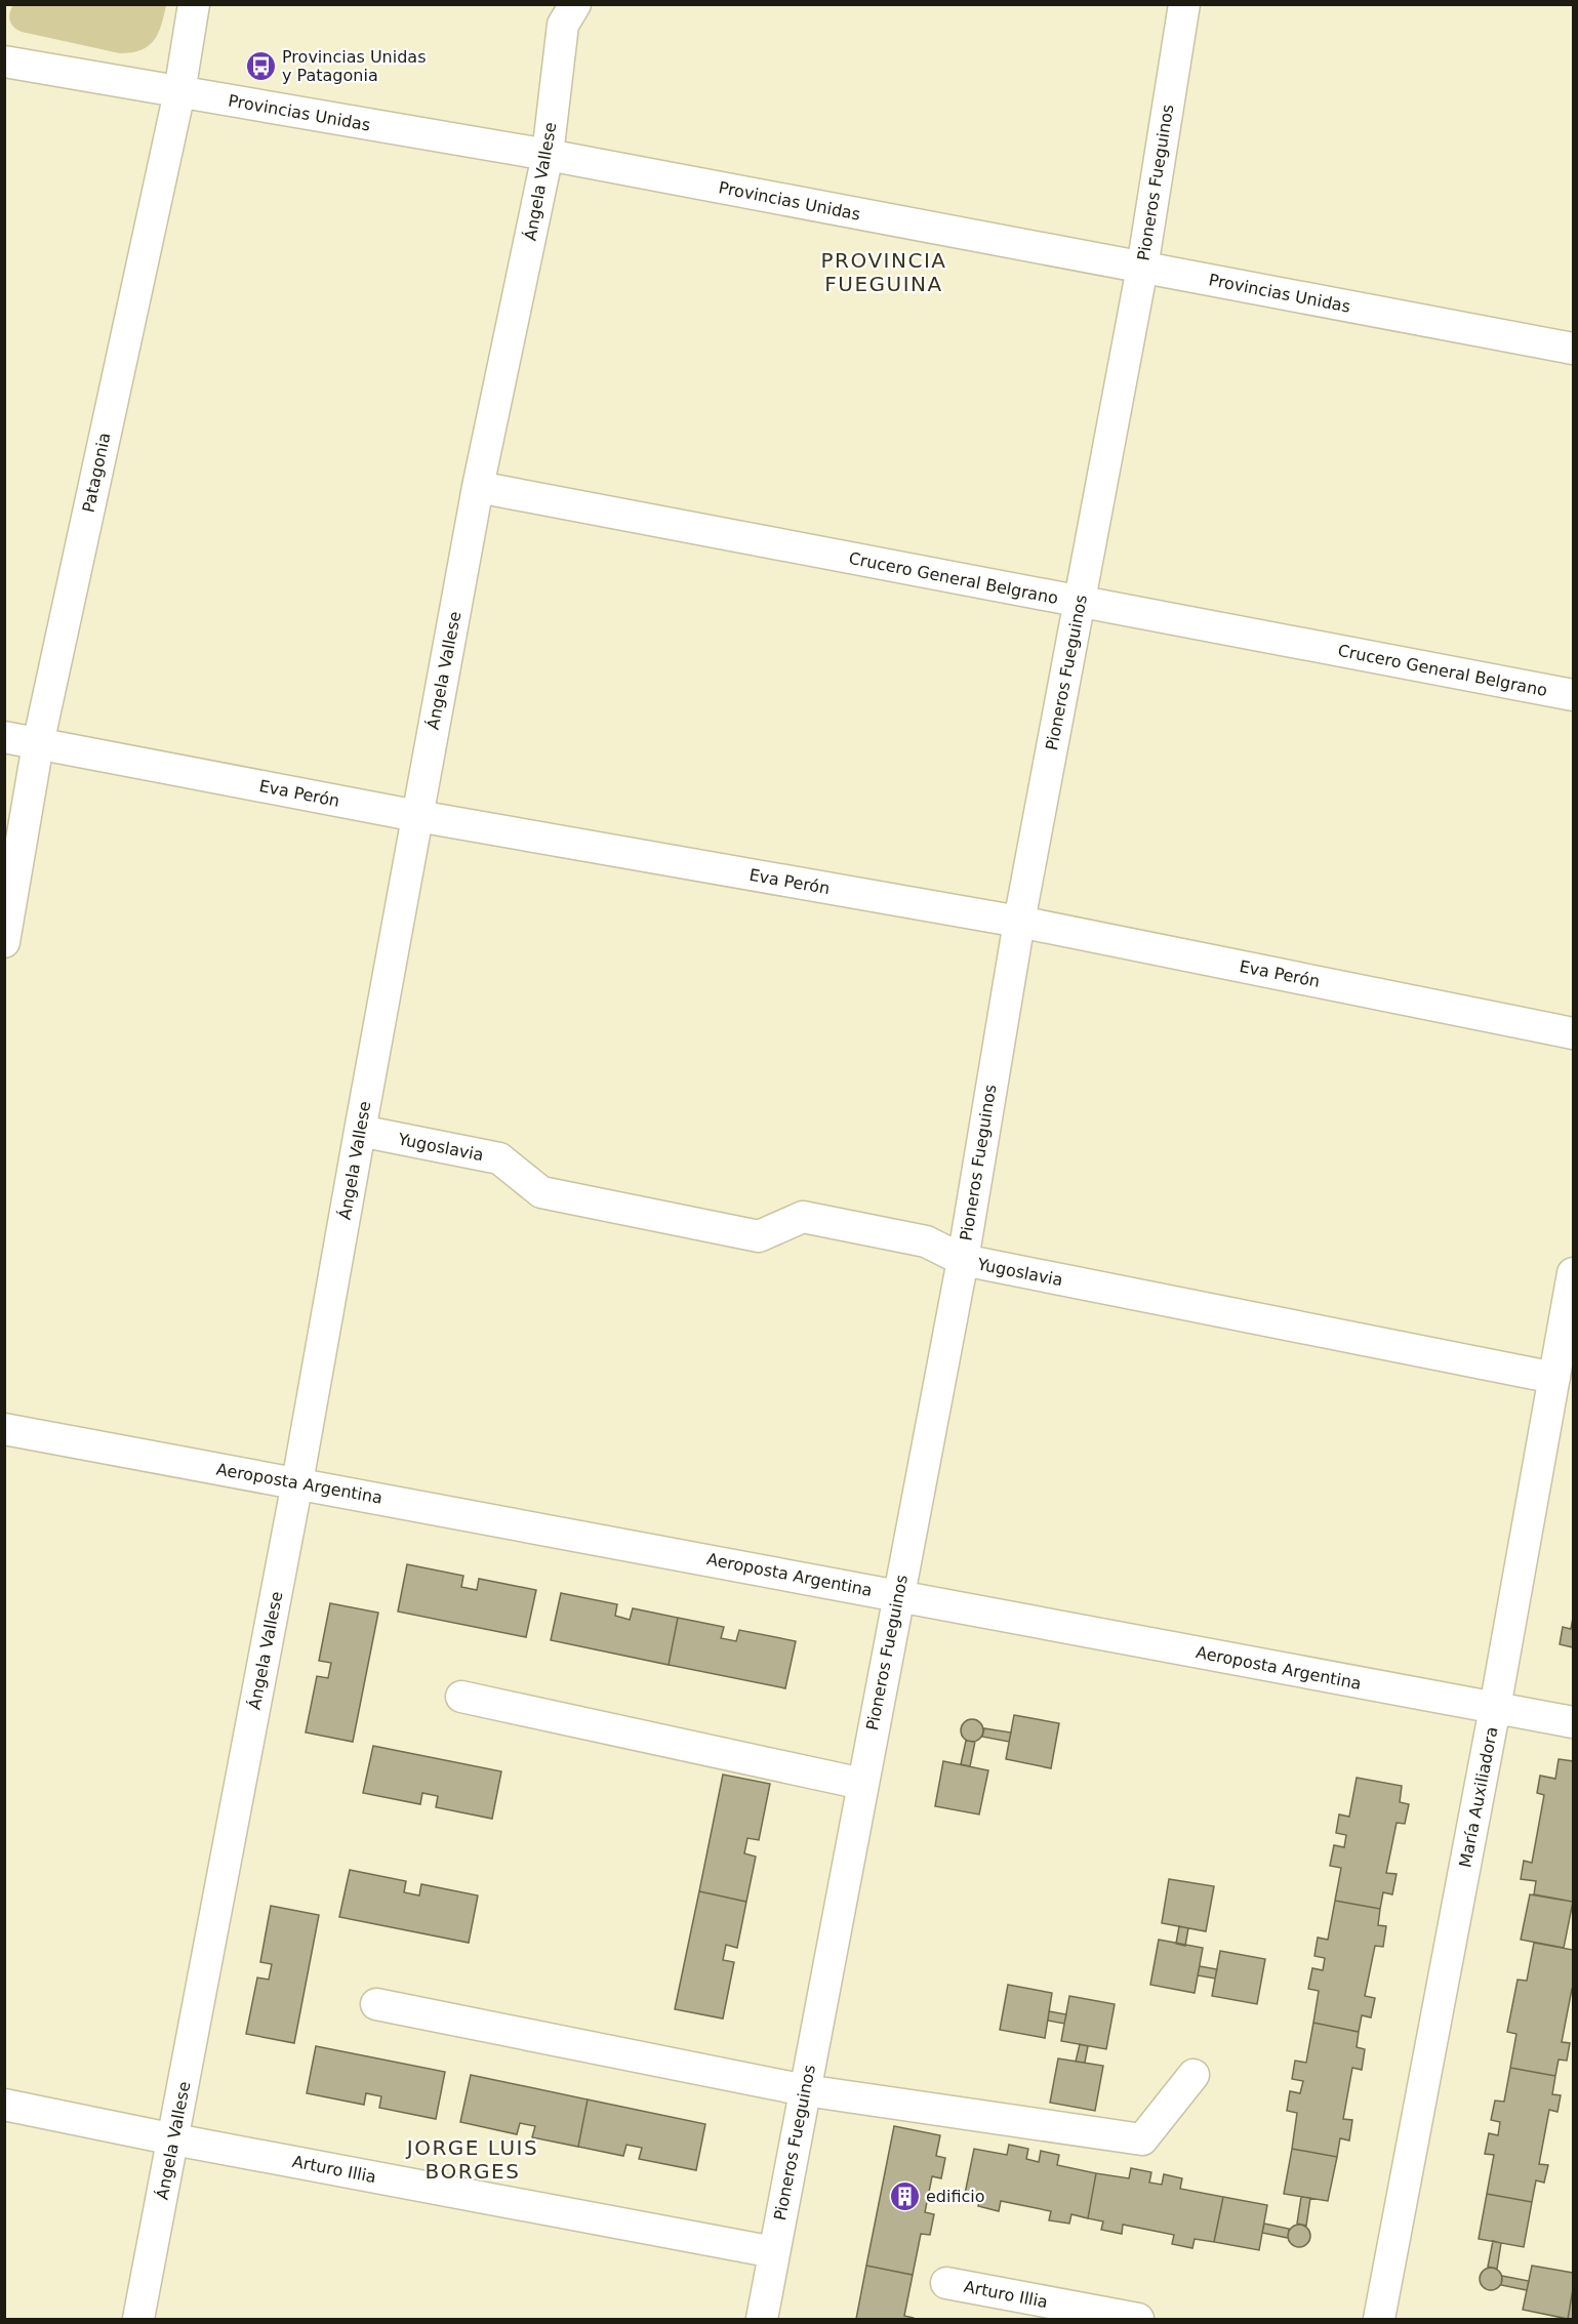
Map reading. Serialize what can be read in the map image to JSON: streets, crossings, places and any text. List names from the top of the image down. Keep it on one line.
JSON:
{"streets":{"street":["Provincias Unidas","Ángela Vallese","Pioneros Fueguinos","Patagonia","Crucero General Belgrano","Eva Perón","Yugoslavia","Aeroposta Argentina","María Auxiliadora","Arturo Illia"]},"crossings":[["Provincias Unidas","Ángela Vallese"],["Provincias Unidas","Pioneros Fueguinos"],["Provincias Unidas","Patagonia"],["Ángela Vallese","Crucero General Belgrano"],["Ángela Vallese","Eva Perón"],["Ángela Vallese","Yugoslavia"],["Ángela Vallese","Aeroposta Argentina"],["Ángela Vallese","Arturo Illia"],["Pioneros Fueguinos","Crucero General Belgrano"],["Pioneros Fueguinos","Eva Perón"],["Pioneros Fueguinos","Yugoslavia"],["Pioneros Fueguinos","Aeroposta Argentina"],["Pioneros Fueguinos","Arturo Illia"],["Patagonia","Eva Perón"],["Yugoslavia","María Auxiliadora"],["Aeroposta Argentina","María Auxiliadora"]],"districts":["PROVINCIA FUEGUINA","JORGE LUIS BORGES"],"places":{"bus stop":["Provincias Unidas y Patagonia"],"building":["edificio"]}}
